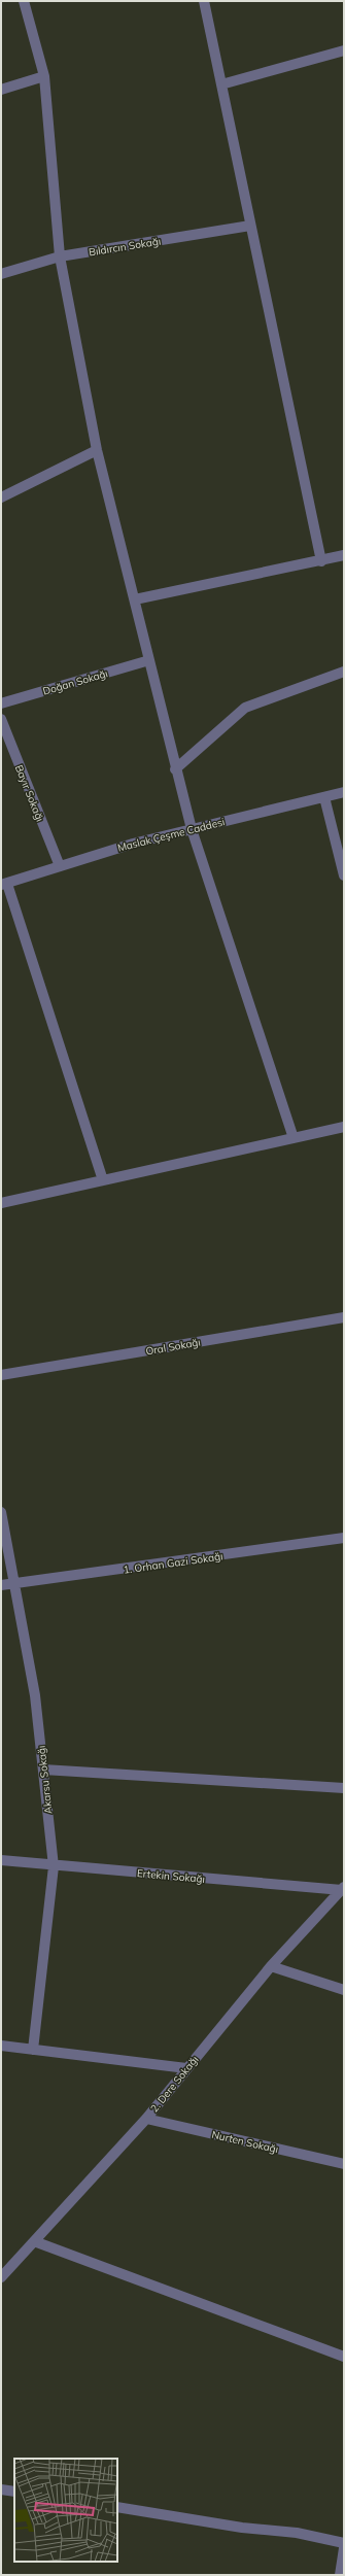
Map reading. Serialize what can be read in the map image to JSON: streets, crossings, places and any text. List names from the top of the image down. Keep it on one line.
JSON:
{"streets":{"street":["Bıldırcın Sokağı","Doğan Sokağı","Bayır Sokağı","Maslak Çeşme Caddesi","Oral Sokağı","1. Orhan Gazi Sokağı","Akarsu Sokağı","Ertekin Sokağı","2. Dere Sokağı","Nurten Sokağı"]},"crossings":[["Bayır Sokağı","Maslak Çeşme Caddesi"],["1. Orhan Gazi Sokağı","Akarsu Sokağı"],["Akarsu Sokağı","Ertekin Sokağı"],["Ertekin Sokağı","2. Dere Sokağı"],["2. Dere Sokağı","Nurten Sokağı"]]}
